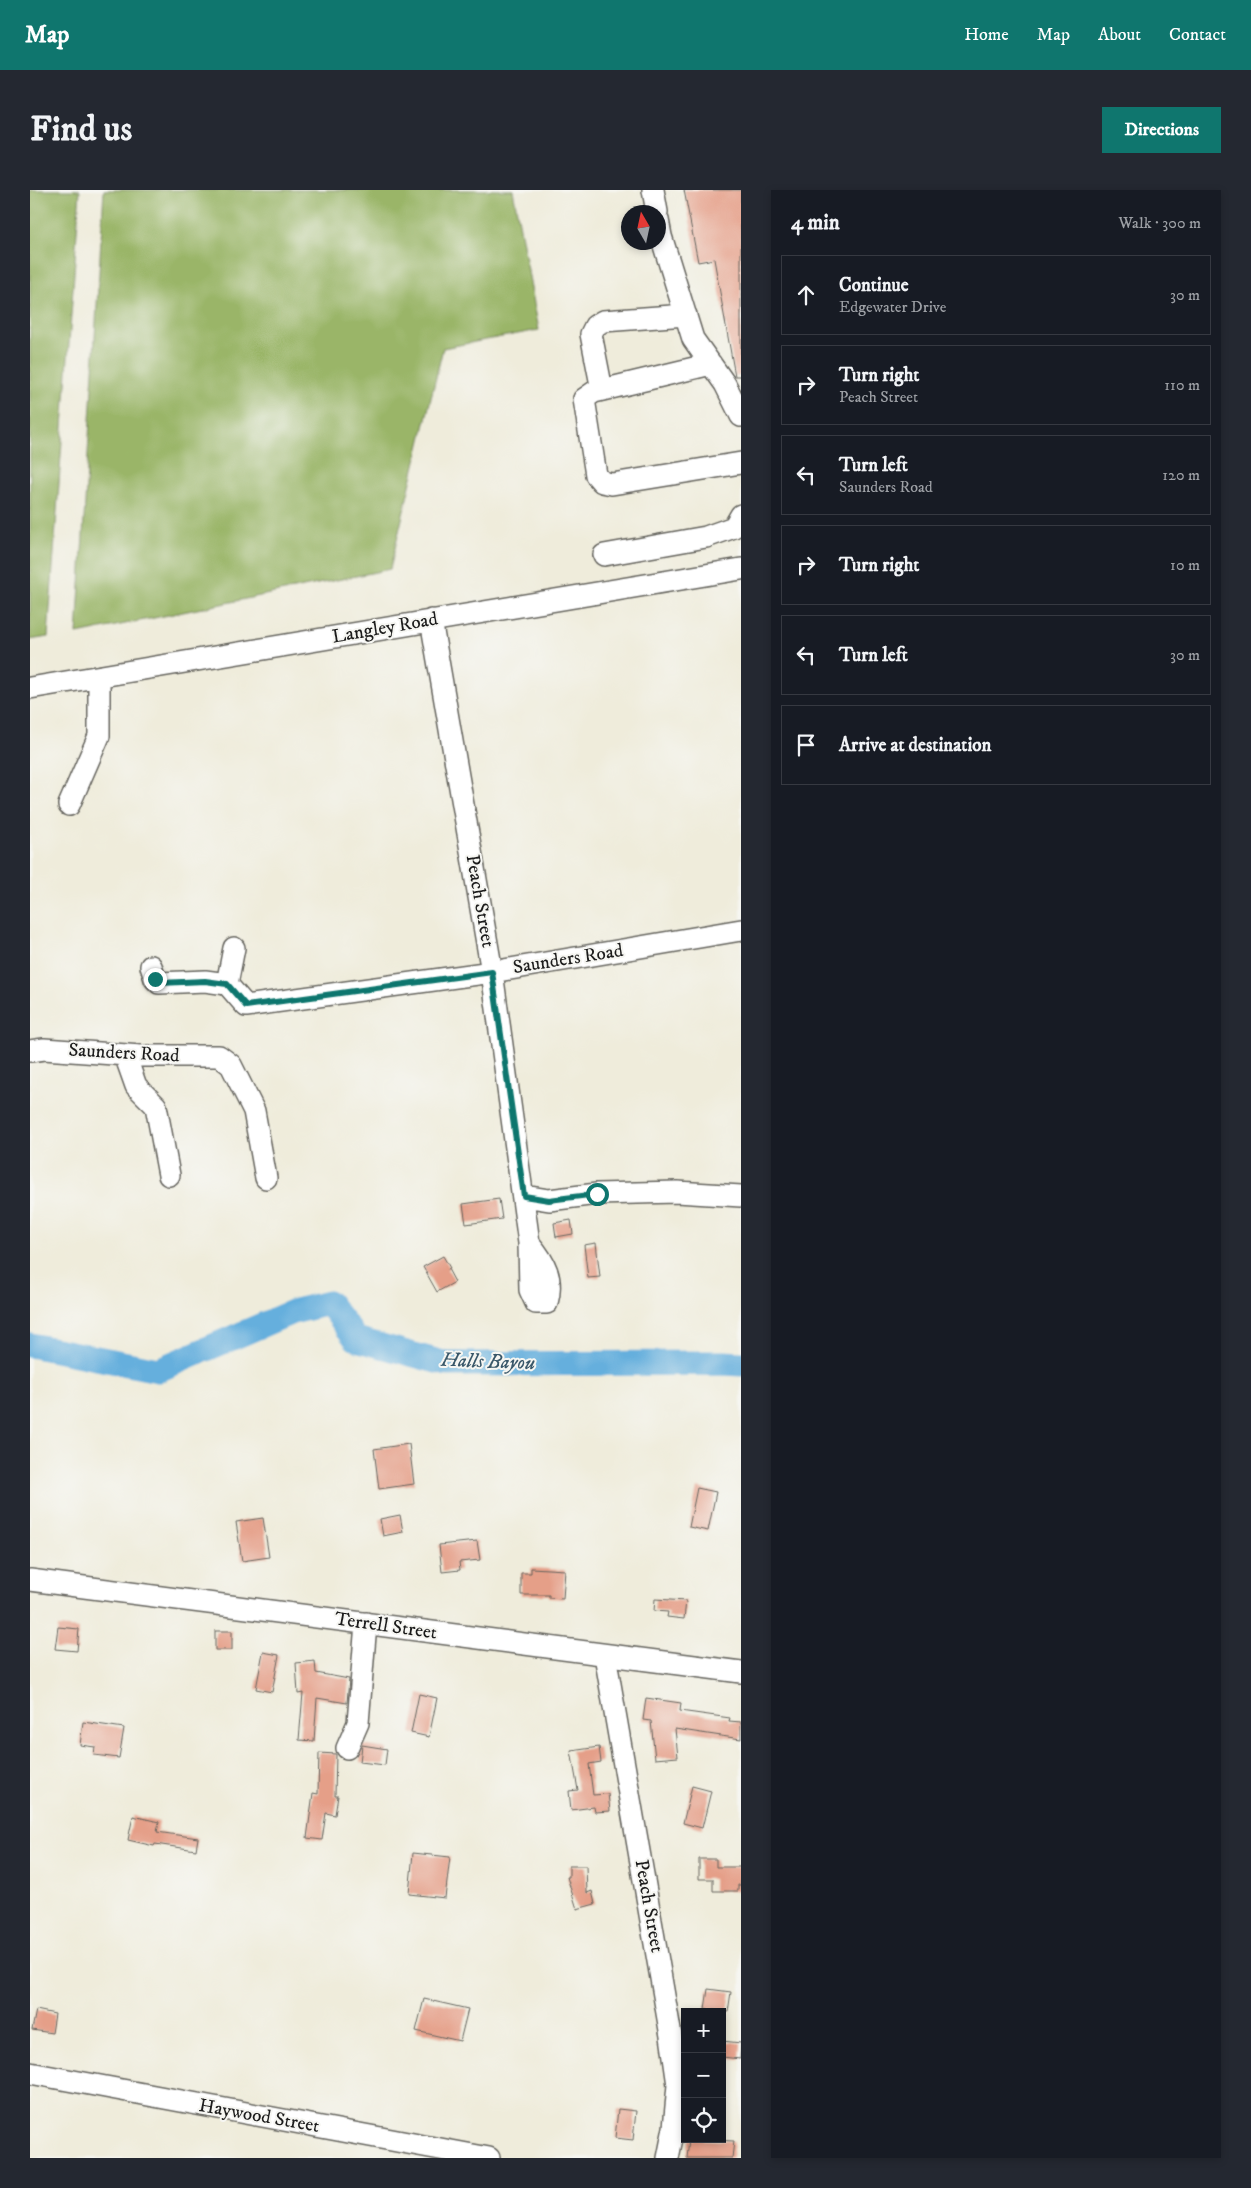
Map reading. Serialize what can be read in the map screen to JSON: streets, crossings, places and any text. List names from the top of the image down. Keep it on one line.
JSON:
{"streets":{"street":["Langley Road","Peach Street","Saunders Road","Terrell Street","Haywood Street"]},"crossings":[["Langley Road","Peach Street"],["Peach Street","Saunders Road"],["Peach Street","Terrell Street"]],"water":["Halls Bayou"],"north":"top","page":{"header":"Map","nav":["Home","Map","About","Contact"],"buttons":"Directions","title":"Find us","heading":["4 min","Walk · 300 m"],"list":[["Continue","Edgewater Drive","30 m"],["Turn right","Peach Street","110 m"],["Turn left","Saunders Road","120 m"],["Turn right","10 m"],["Turn left","30 m"],"Arrive at destination"],"map_buttons":["+","−"]}}
